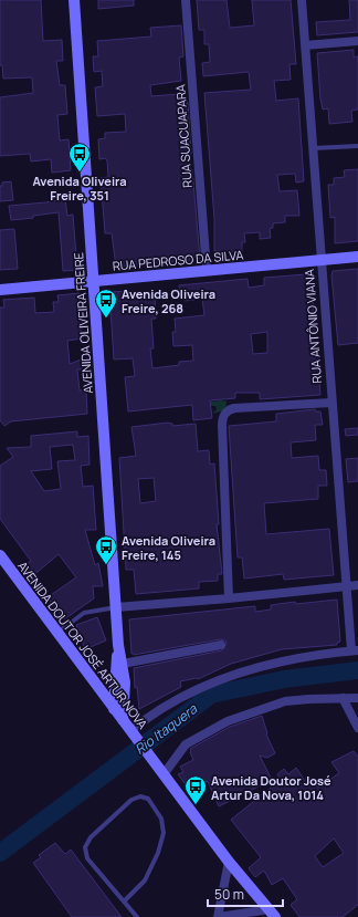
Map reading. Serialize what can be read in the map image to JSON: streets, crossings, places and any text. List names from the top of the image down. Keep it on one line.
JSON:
{"streets":{"street":["RUA SUACUAPARA","RUA PEDROSO DA SILVA","AVENIDA OLIVEIRA FREIRE","RUA ANTÔNIO VIANA","AVENIDA DOUTOR JOSÉ ARTUR NOVA"]},"crossings":[["RUA SUACUAPARA","RUA PEDROSO DA SILVA"],["RUA PEDROSO DA SILVA","AVENIDA OLIVEIRA FREIRE"],["RUA PEDROSO DA SILVA","RUA ANTÔNIO VIANA"],["AVENIDA OLIVEIRA FREIRE","AVENIDA DOUTOR JOSÉ ARTUR NOVA"]],"water":["Rio Itaquera"],"places":{"bus stop":["Avenida Oliveira Freire, 351","Avenida Oliveira Freire, 268","Avenida Oliveira Freire, 145","Avenida Doutor José Artur Da Nova, 1014"]},"scale_bar":"50 m"}
